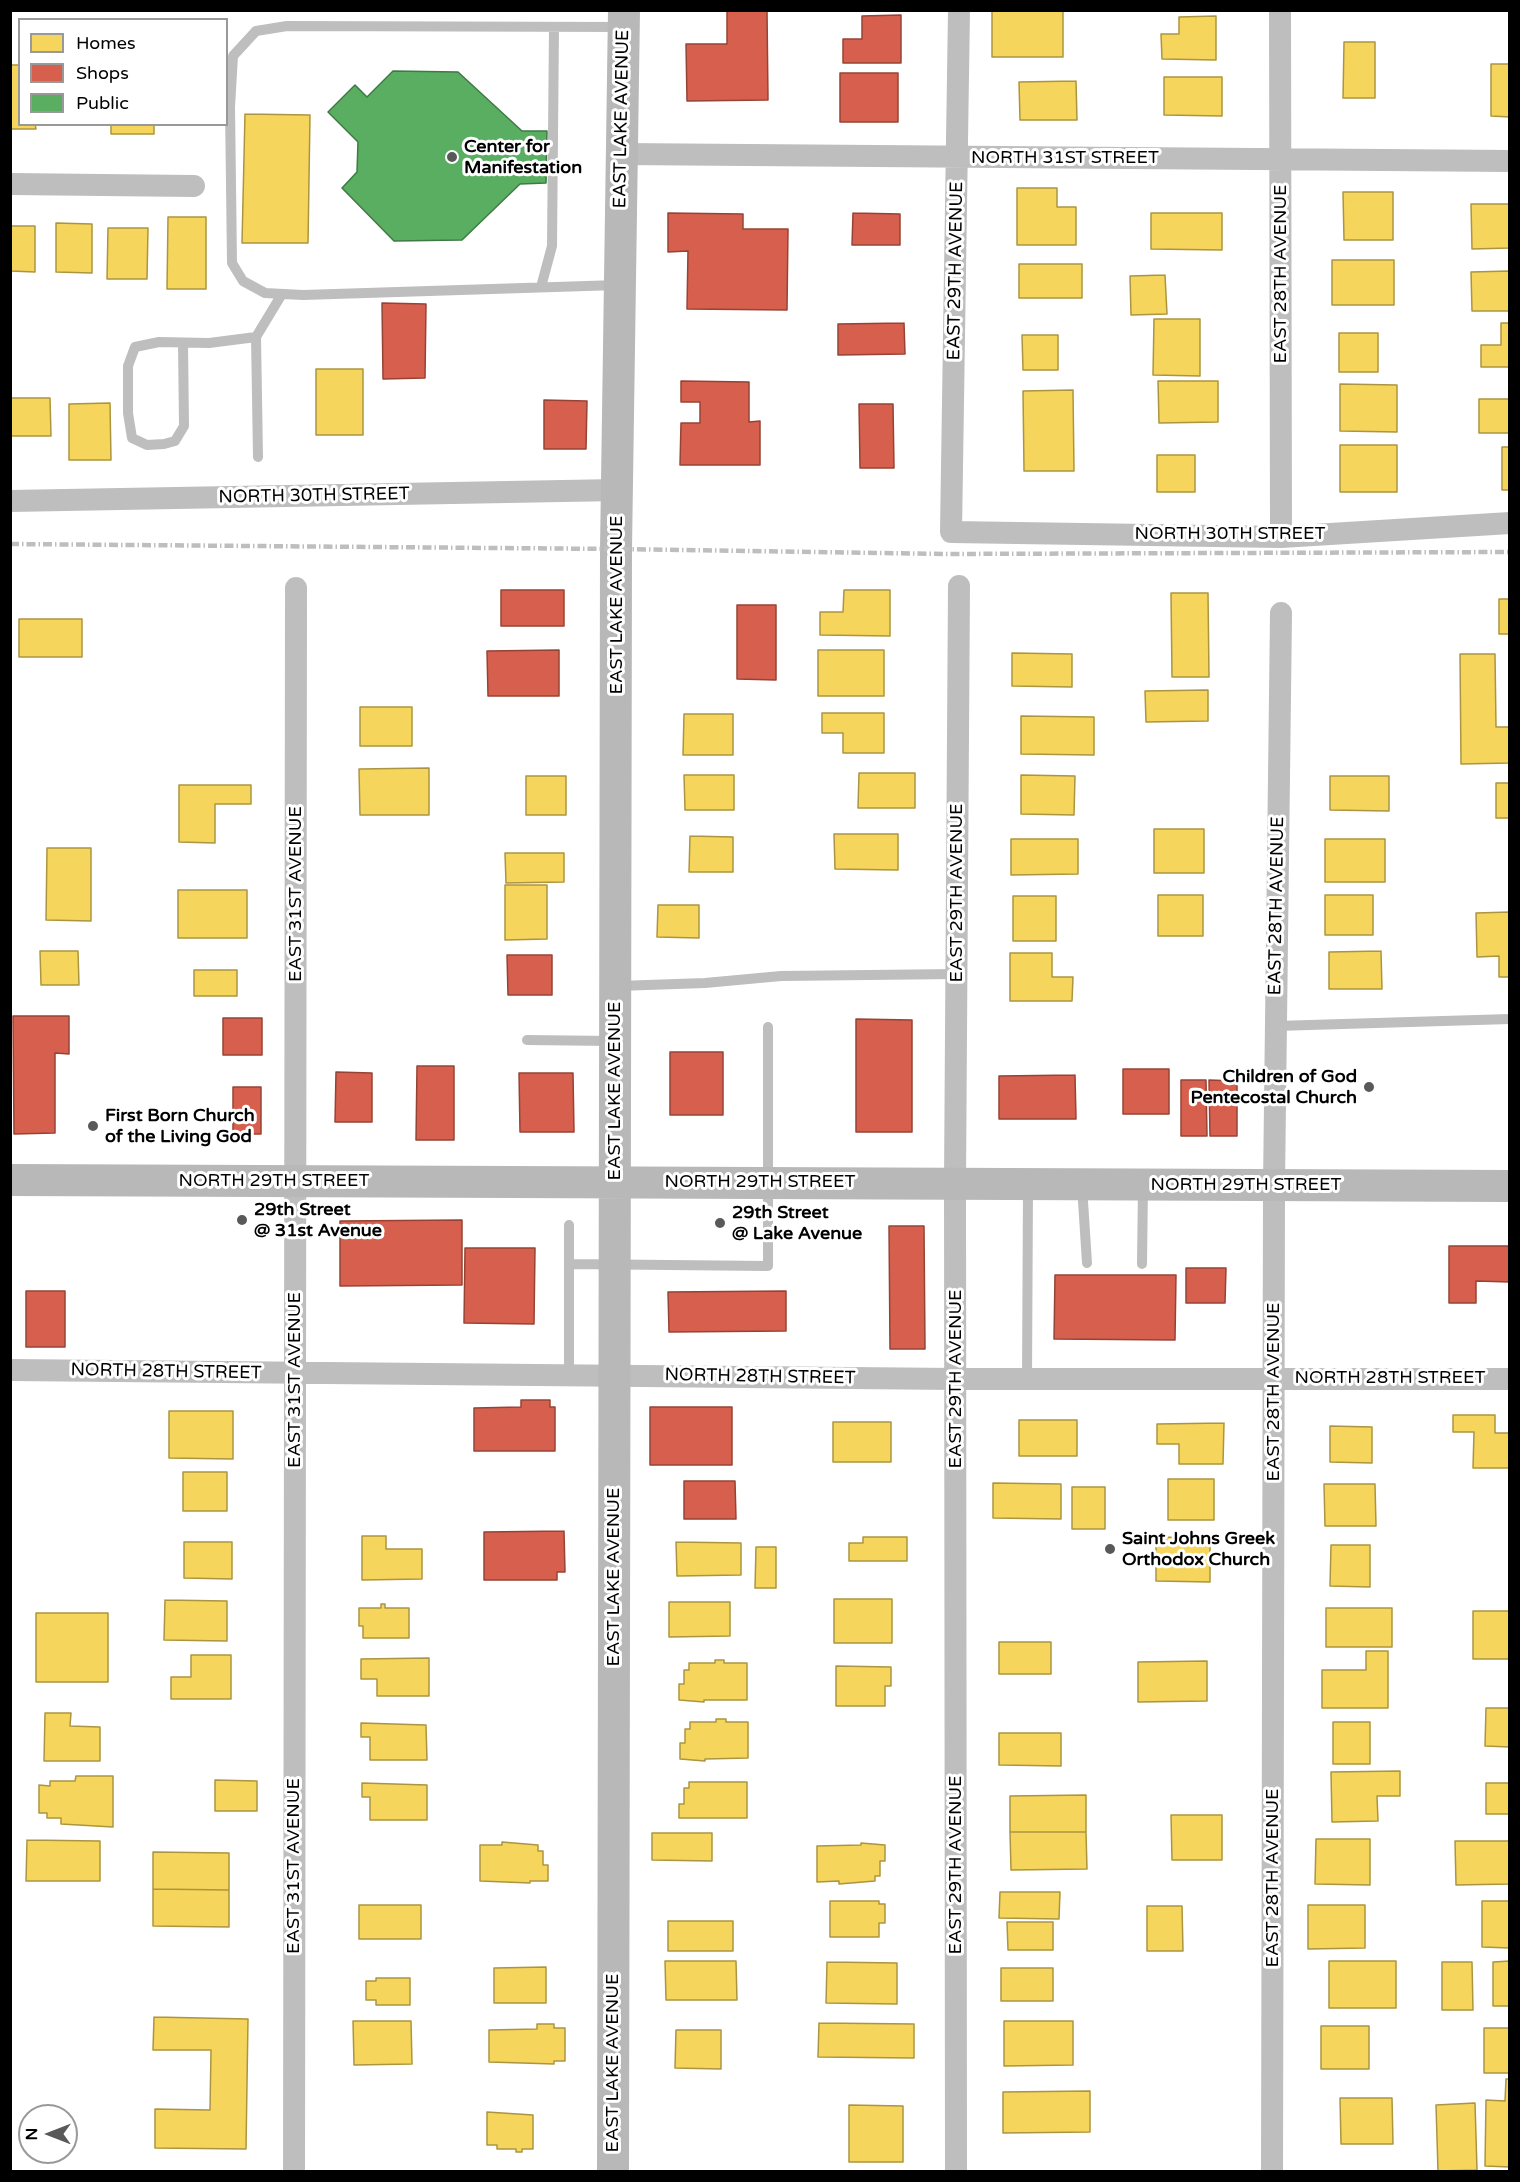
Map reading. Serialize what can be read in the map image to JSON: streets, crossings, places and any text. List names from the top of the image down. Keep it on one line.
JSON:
{"streets":{"street":["EAST LAKE AVENUE","NORTH 31ST STREET","EAST 29TH AVENUE","EAST 28TH AVENUE","NORTH 30TH STREET","EAST 31ST AVENUE","NORTH 29TH STREET","NORTH 28TH STREET"]},"crossings":[["EAST LAKE AVENUE","NORTH 31ST STREET"],["EAST LAKE AVENUE","NORTH 30TH STREET"],["EAST LAKE AVENUE","NORTH 29TH STREET"],["EAST LAKE AVENUE","NORTH 28TH STREET"],["NORTH 31ST STREET","EAST 29TH AVENUE"],["NORTH 31ST STREET","EAST 28TH AVENUE"],["EAST 29TH AVENUE","NORTH 30TH STREET"],["EAST 29TH AVENUE","NORTH 29TH STREET"],["EAST 29TH AVENUE","NORTH 28TH STREET"],["EAST 28TH AVENUE","NORTH 30TH STREET"],["EAST 28TH AVENUE","NORTH 29TH STREET"],["EAST 28TH AVENUE","NORTH 28TH STREET"],["EAST 31ST AVENUE","NORTH 29TH STREET"],["EAST 31ST AVENUE","NORTH 28TH STREET"]],"places":["Center for Manifestation","Children of God Pentecostal Church","First Born Church of the Living God","29th Street @ 31st Avenue","29th Street @ Lake Avenue","Saint Johns Greek Orthodox Church"],"legend":["Homes","Shops","Public"],"north":"left"}
